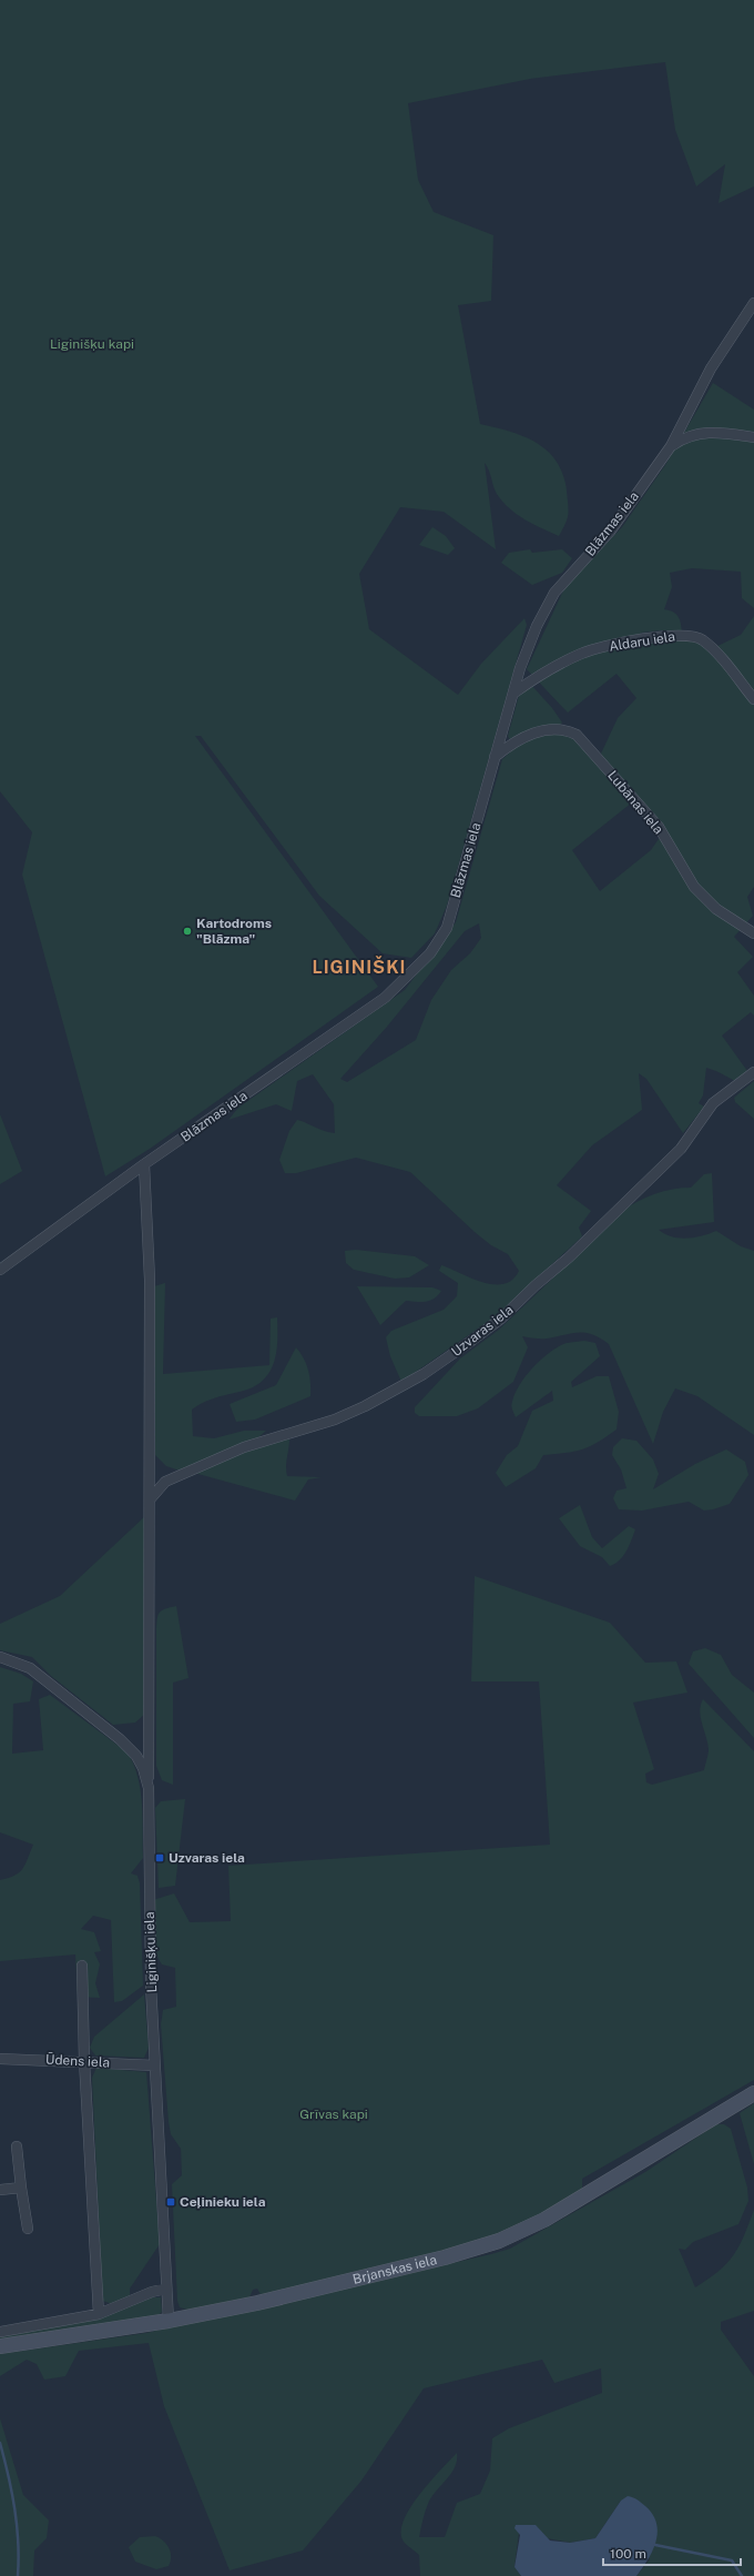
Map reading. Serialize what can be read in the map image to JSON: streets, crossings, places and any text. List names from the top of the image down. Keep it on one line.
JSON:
{"streets":{"main road":["Brjanskas iela"],"street":["Blāzmas iela","Aldaru iela","Lubānas iela","Uzvaras iela","Liginišķu iela","Ūdens iela"]},"crossings":[["Blāzmas iela","Aldaru iela"],["Blāzmas iela","Lubānas iela"],["Liginišķu iela","Ūdens iela"],["Liginišķu iela","Brjanskas iela"]],"districts":["LIGINIŠKI"],"parks":["Liginišķu kapi","Grīvas kapi"],"places":{"other":["Kartodroms \"Blāzma\""],"transit":["Uzvaras iela","Ceļinieku iela"]},"scale_bar":"100 m"}
